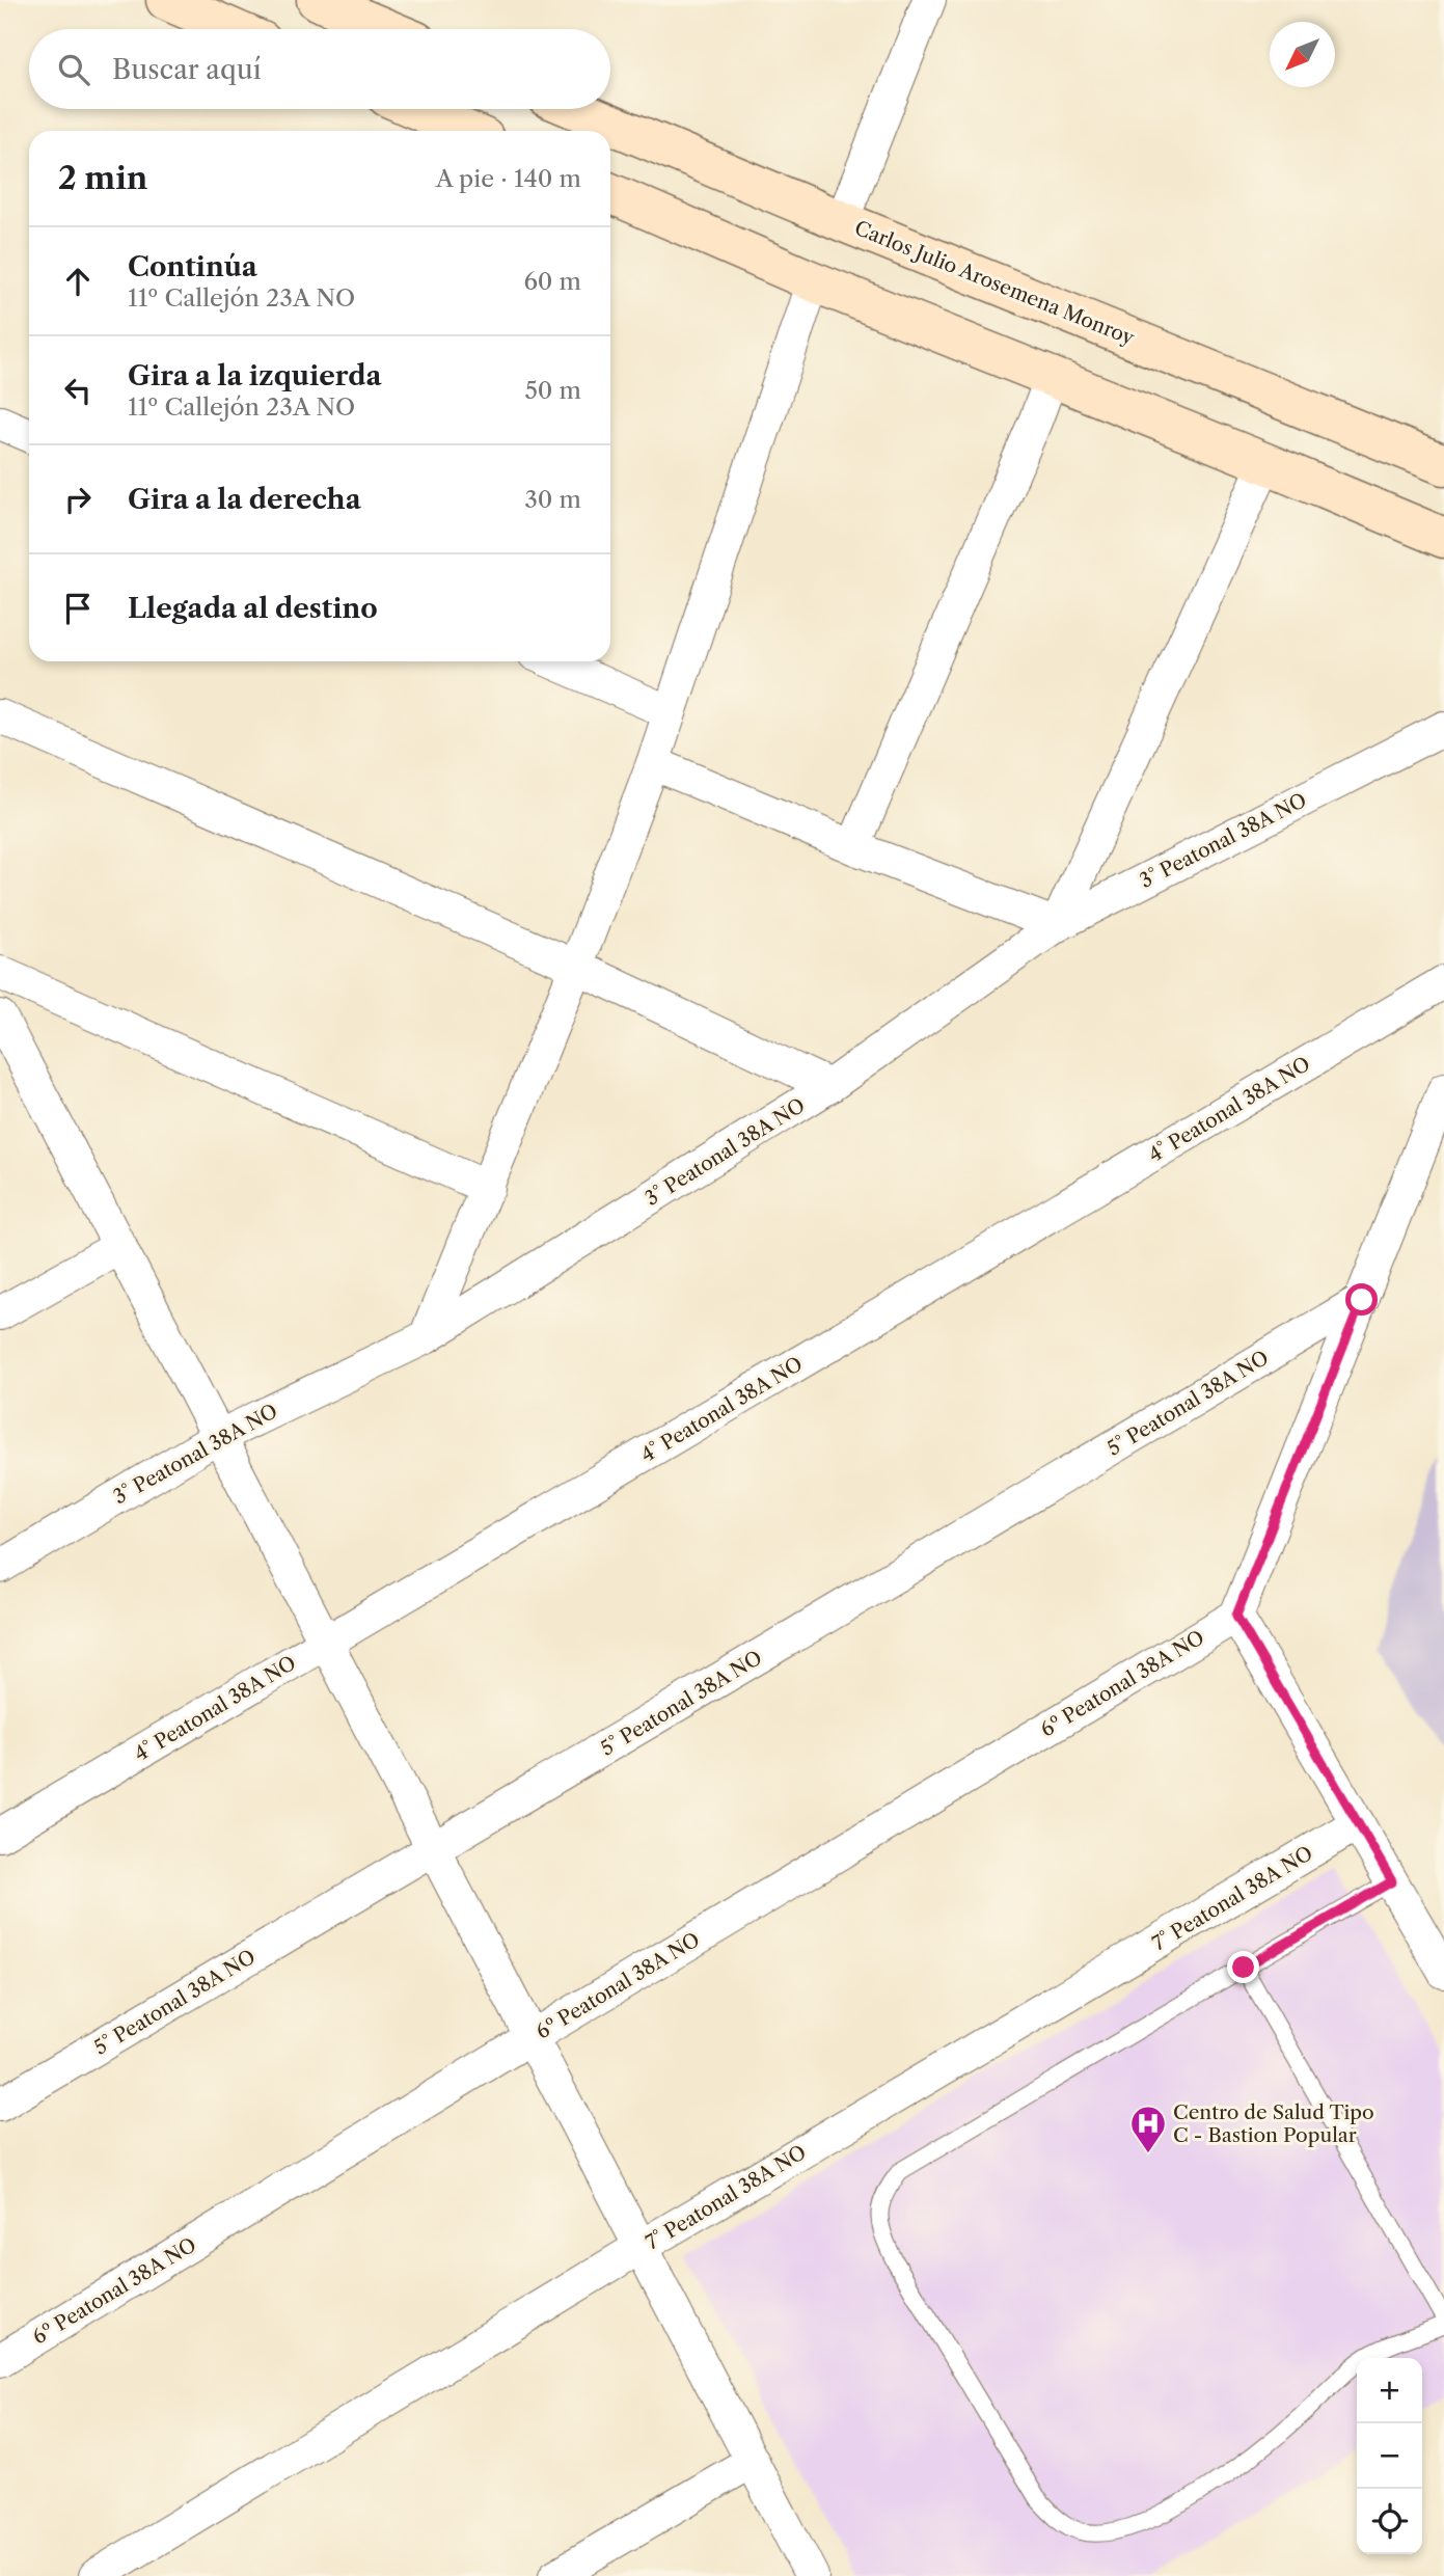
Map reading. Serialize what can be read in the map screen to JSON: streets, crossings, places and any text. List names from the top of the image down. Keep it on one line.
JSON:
{"streets":{"main road":["Carlos Julio Arosemena Monroy"],"street":["3° Peatonal 38A NO","4° Peatonal 38A NO","5° Peatonal 38A NO","6º Peatonal 38A NO","7° Peatonal 38A NO"]},"places":{"hospital":["Centro de Salud Tipo C - Bastion Popular"]},"north":"bottom left","page":{"search":"Buscar aquí","heading":["2 min","A pie · 140 m"],"list":[["Continúa","11º Callejón 23A NO","60 m"],["Gira a la izquierda","11º Callejón 23A NO","50 m"],["Gira a la derecha","30 m"],"Llegada al destino"],"map_buttons":["+","−"]}}
